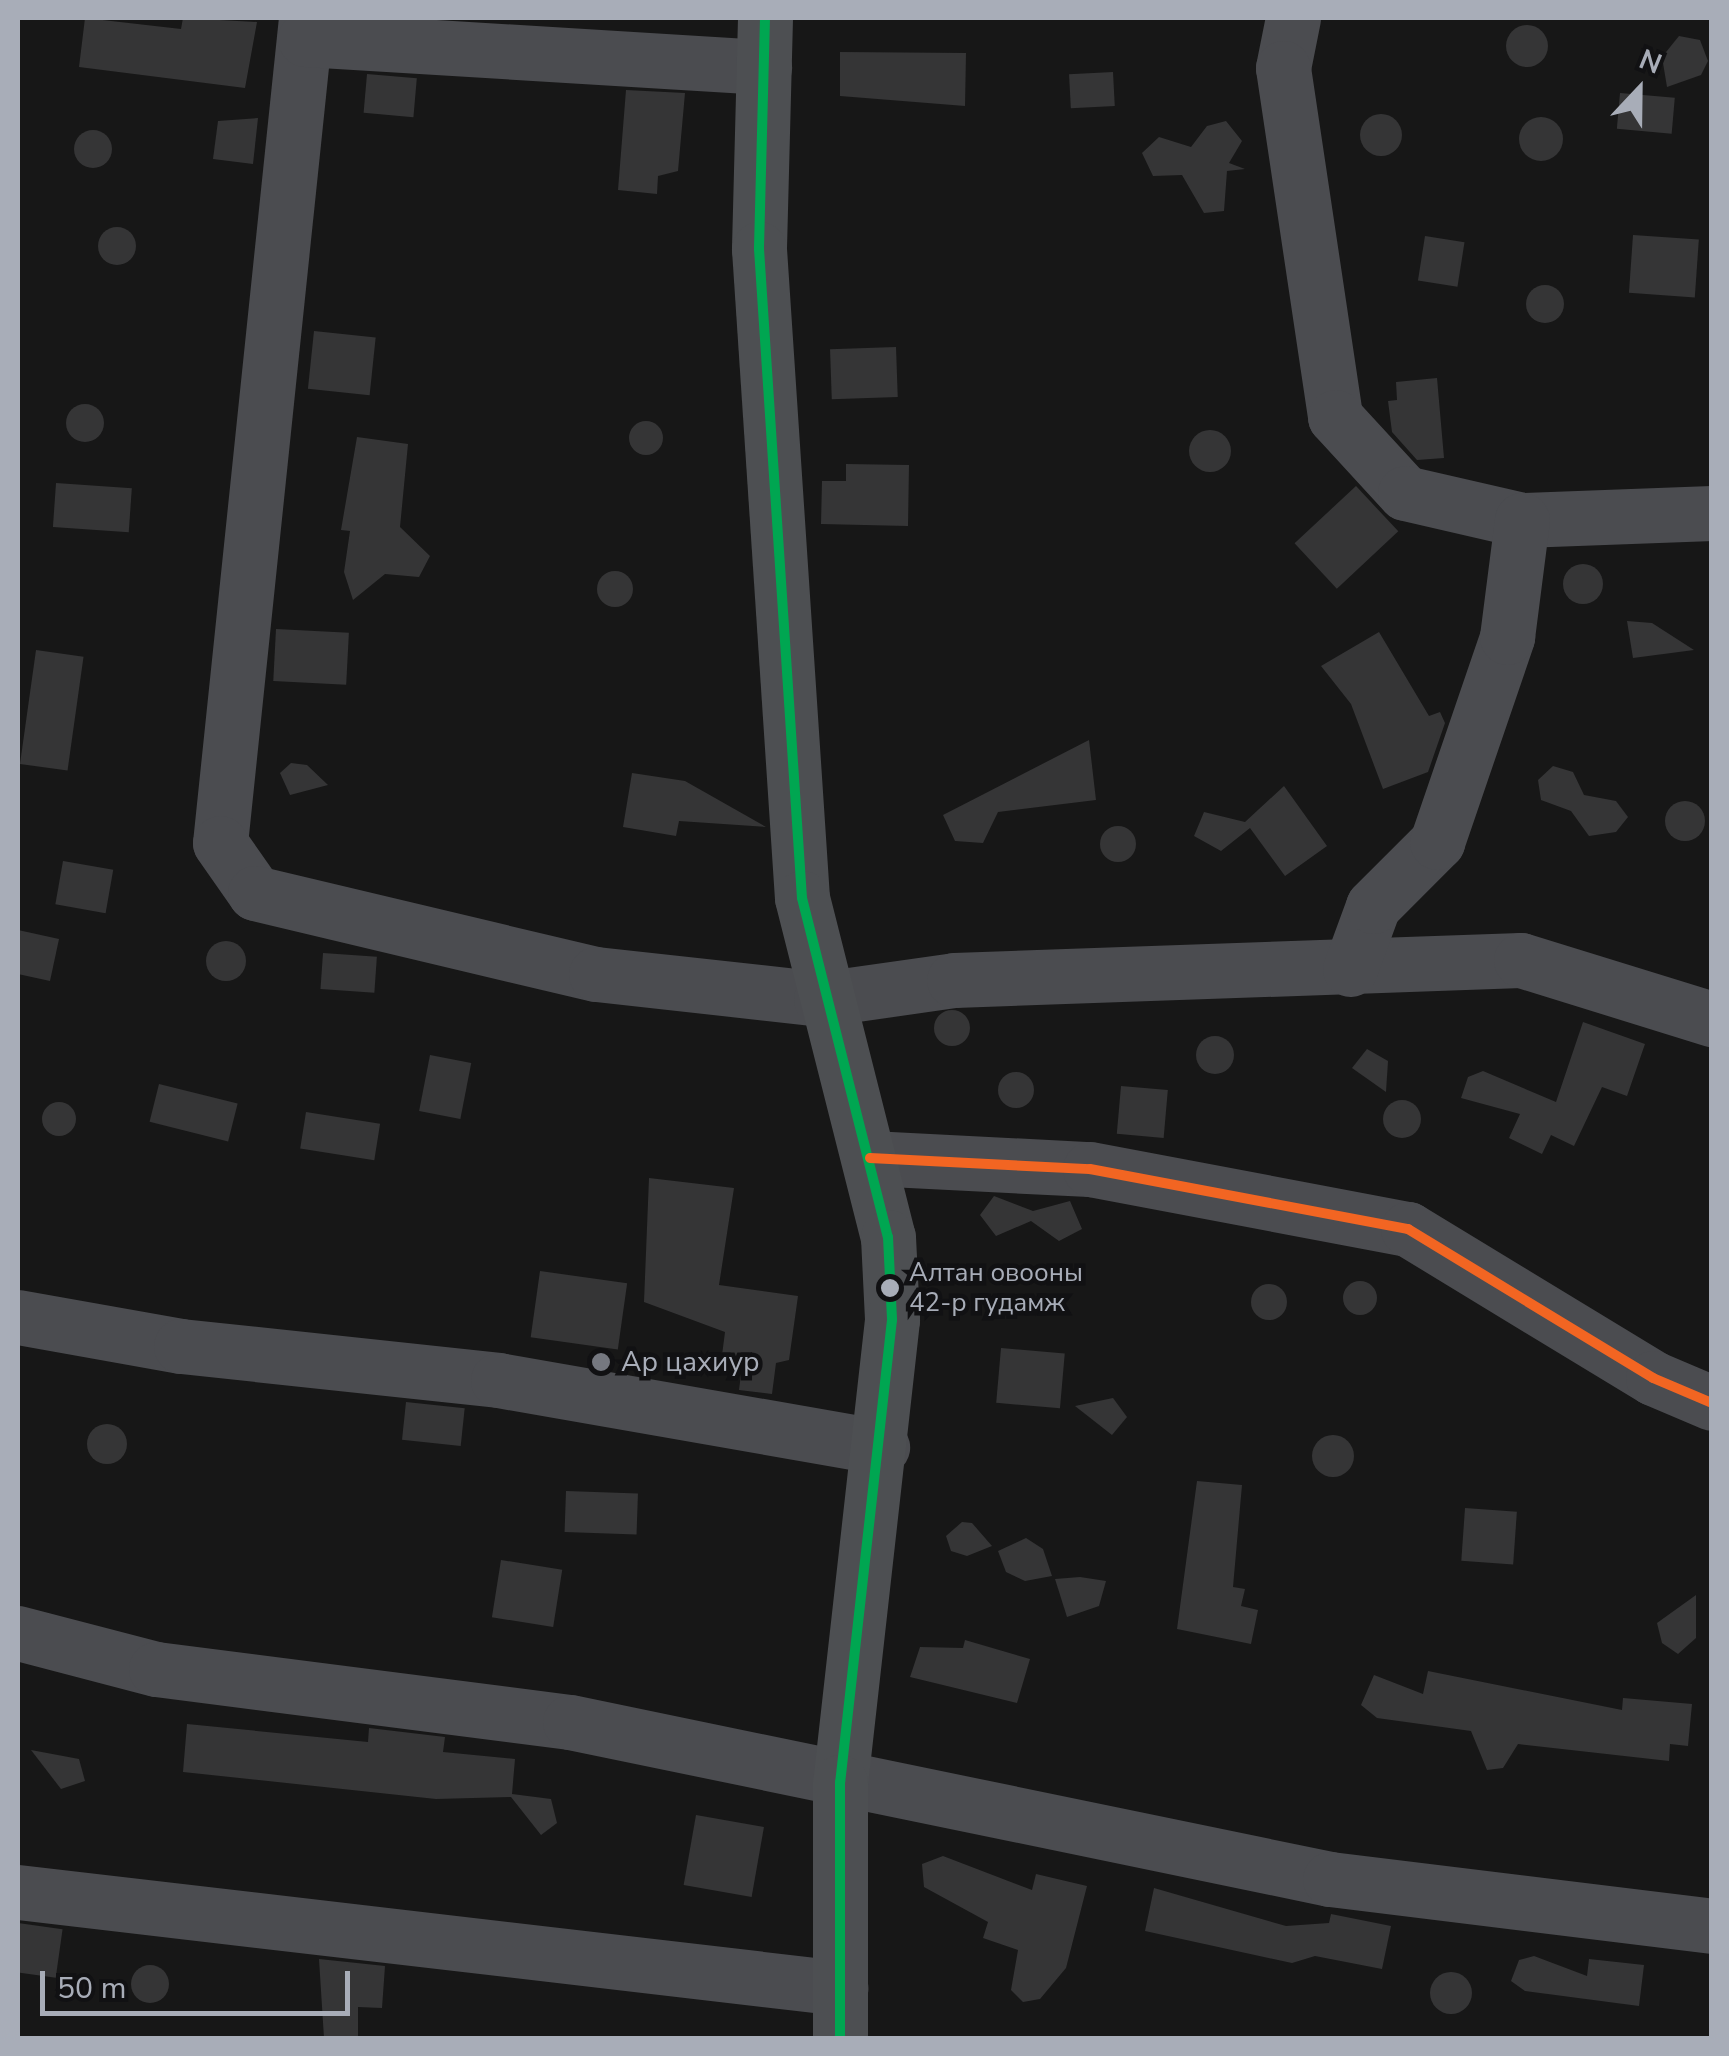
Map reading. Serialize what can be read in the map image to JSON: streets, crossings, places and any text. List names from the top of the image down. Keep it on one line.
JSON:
{"places":["Алтан овооны 42-р гудамж","Ар цахиур"],"scale_bar":"50 m","north":"top"}
